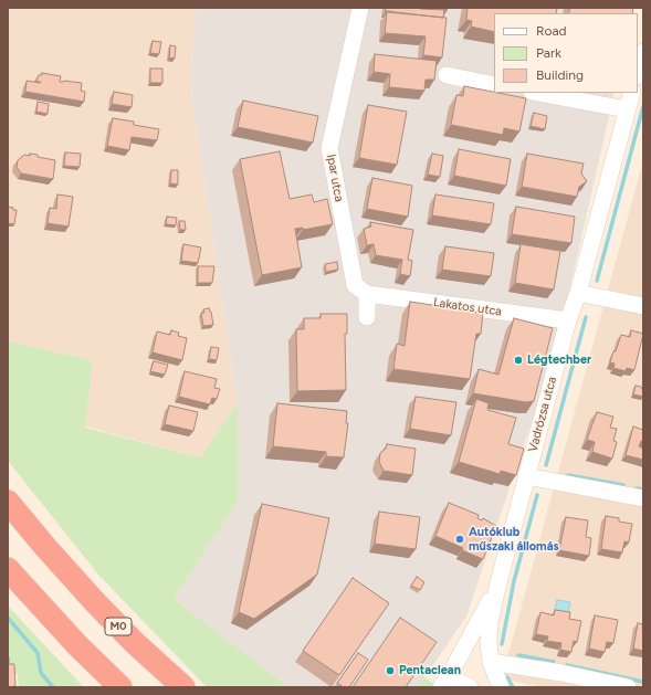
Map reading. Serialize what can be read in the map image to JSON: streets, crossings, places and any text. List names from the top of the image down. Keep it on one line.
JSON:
{"streets":{"highway":["M0"],"street":["Ipar utca","Lakatos utca","Vadrózsa utca"]},"crossings":[["Ipar utca","Lakatos utca"],["Lakatos utca","Vadrózsa utca"]],"places":["Légtechber","Autóklub műszaki állomás","Pentaclean"],"legend":["Road","Park","Building"]}
